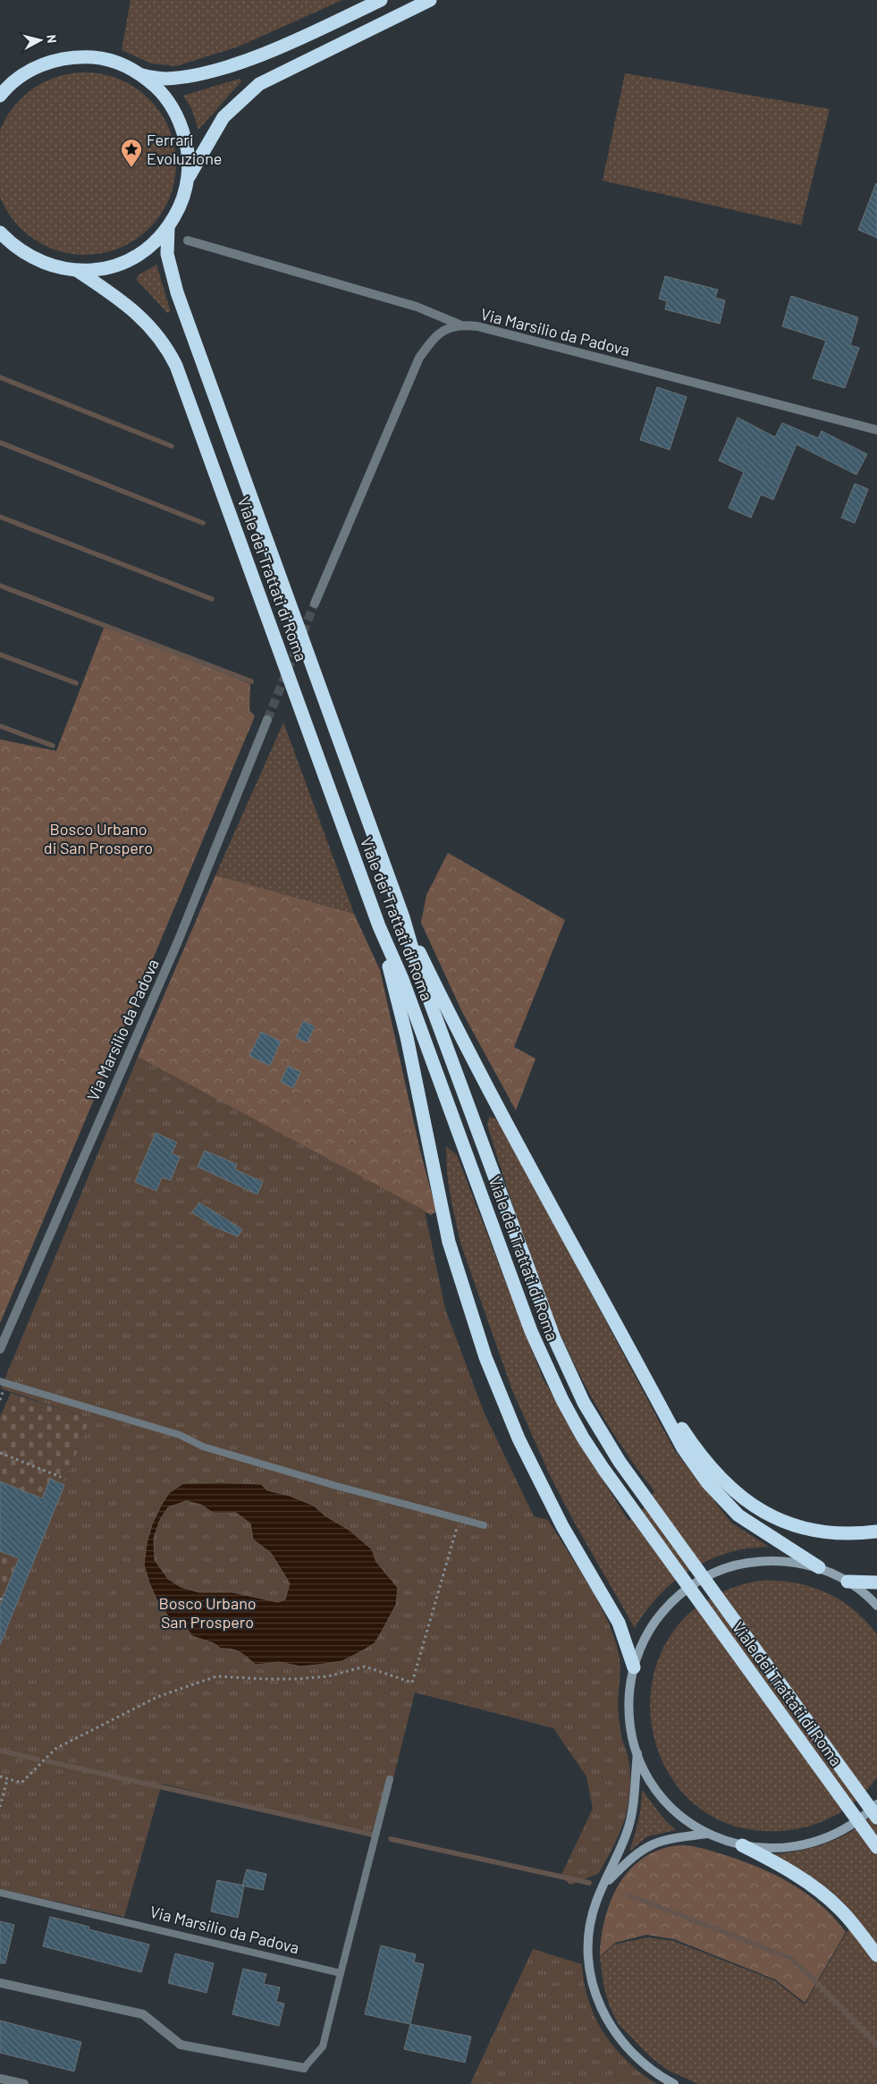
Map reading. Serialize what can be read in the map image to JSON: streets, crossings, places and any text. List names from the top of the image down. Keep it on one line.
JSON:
{"streets":{"highway":["Viale dei Trattati di Roma"],"street":["Via Marsilio da Padova"]},"parks":["Bosco Urbano di San Prospero","Bosco Urbano San Prospero"],"places":{"place":["Ferrari Evoluzione"]},"north":"right"}
